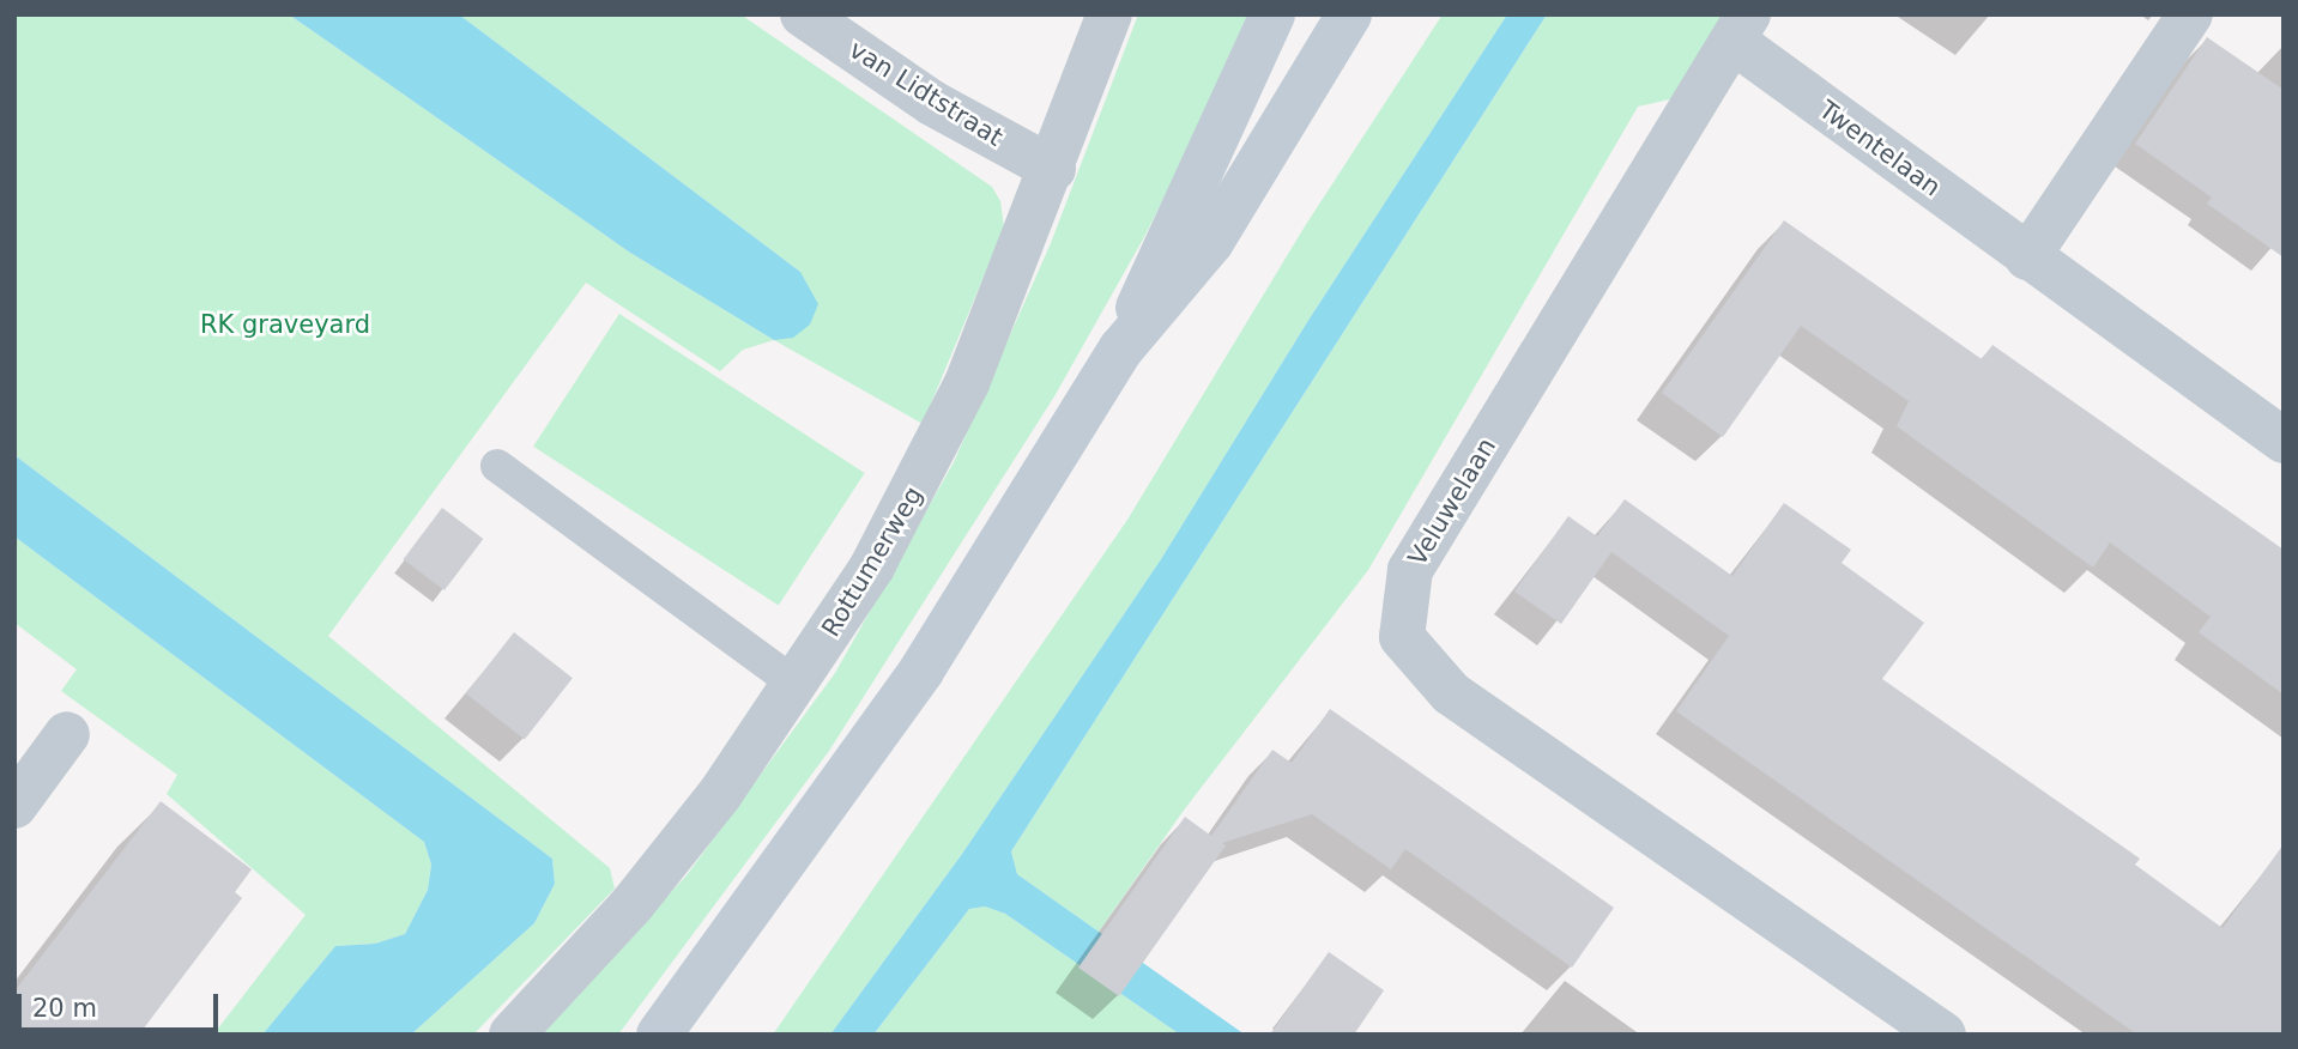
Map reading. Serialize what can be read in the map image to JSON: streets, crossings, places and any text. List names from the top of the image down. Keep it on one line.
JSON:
{"streets":{"street":["van Lidtstraat","Twentelaan","Veluwelaan","Rottumerweg"]},"crossings":[["van Lidtstraat","Rottumerweg"],["Twentelaan","Veluwelaan"]],"parks":["RK graveyard"],"scale_bar":"20 m"}
